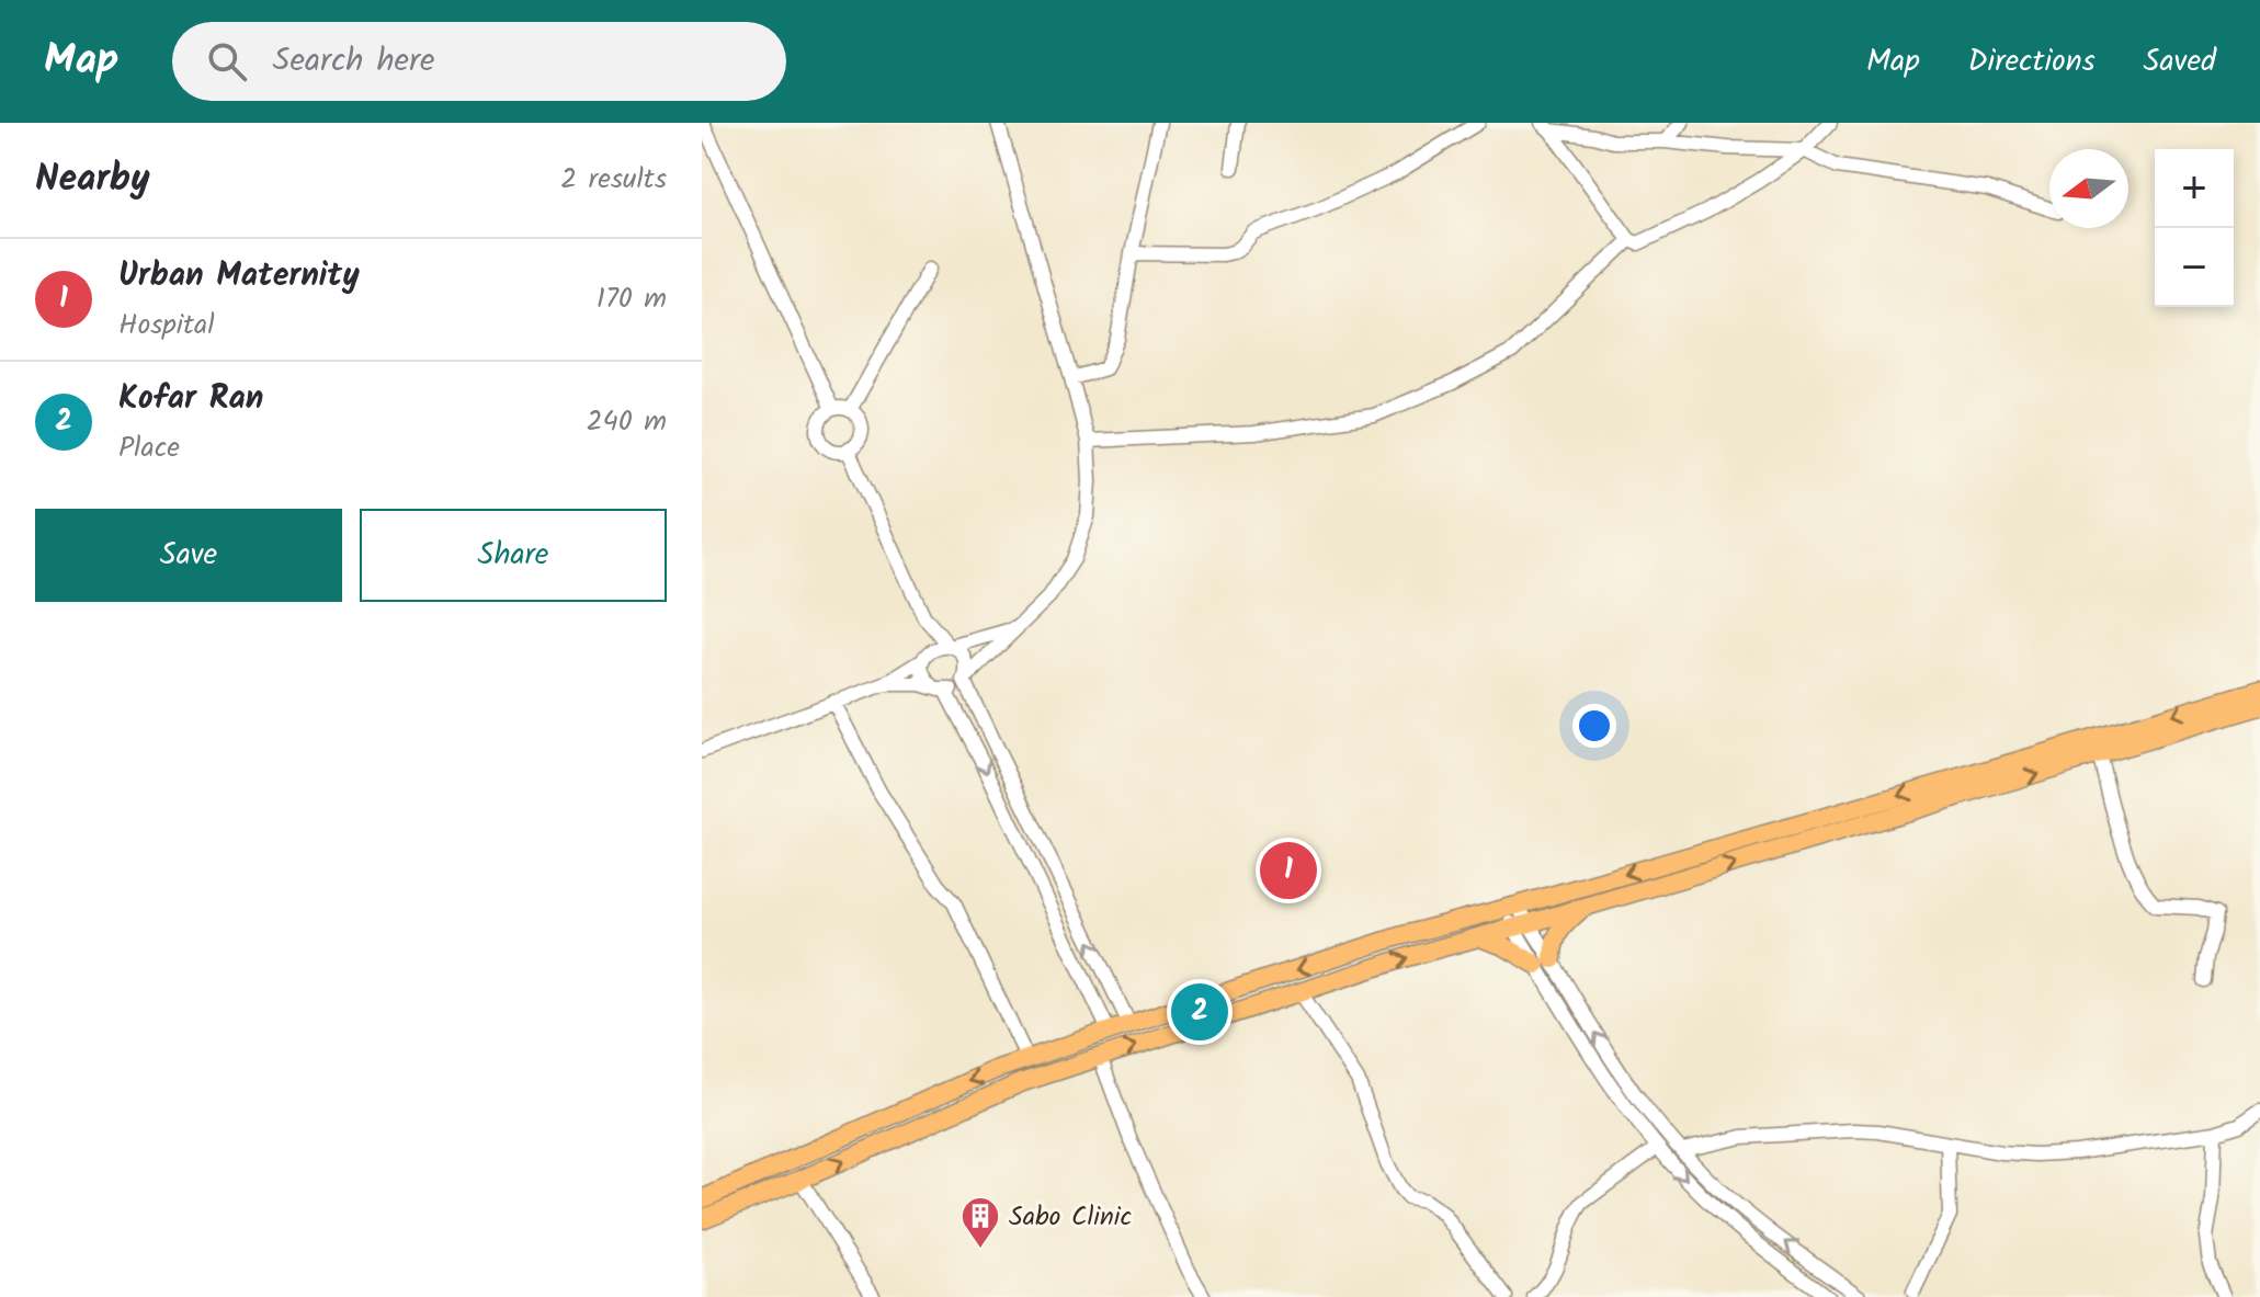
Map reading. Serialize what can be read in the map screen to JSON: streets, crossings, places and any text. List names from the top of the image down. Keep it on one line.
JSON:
{"places":{"building":["Sabo Clinic"]},"north":"left","page":{"header":"Map","search":"Search here","nav":["Map","Directions","Saved"],"heading":["Nearby","2 results"],"map_buttons":["+","−"],"list":[{"mark":"1","name":"Urban Maternity","note":"Hospital","value":"170 m"},{"mark":"2","name":"Kofar Ran","note":"Place","value":"240 m"}],"buttons":["Save","Share"],"pins":["1","2"]}}
